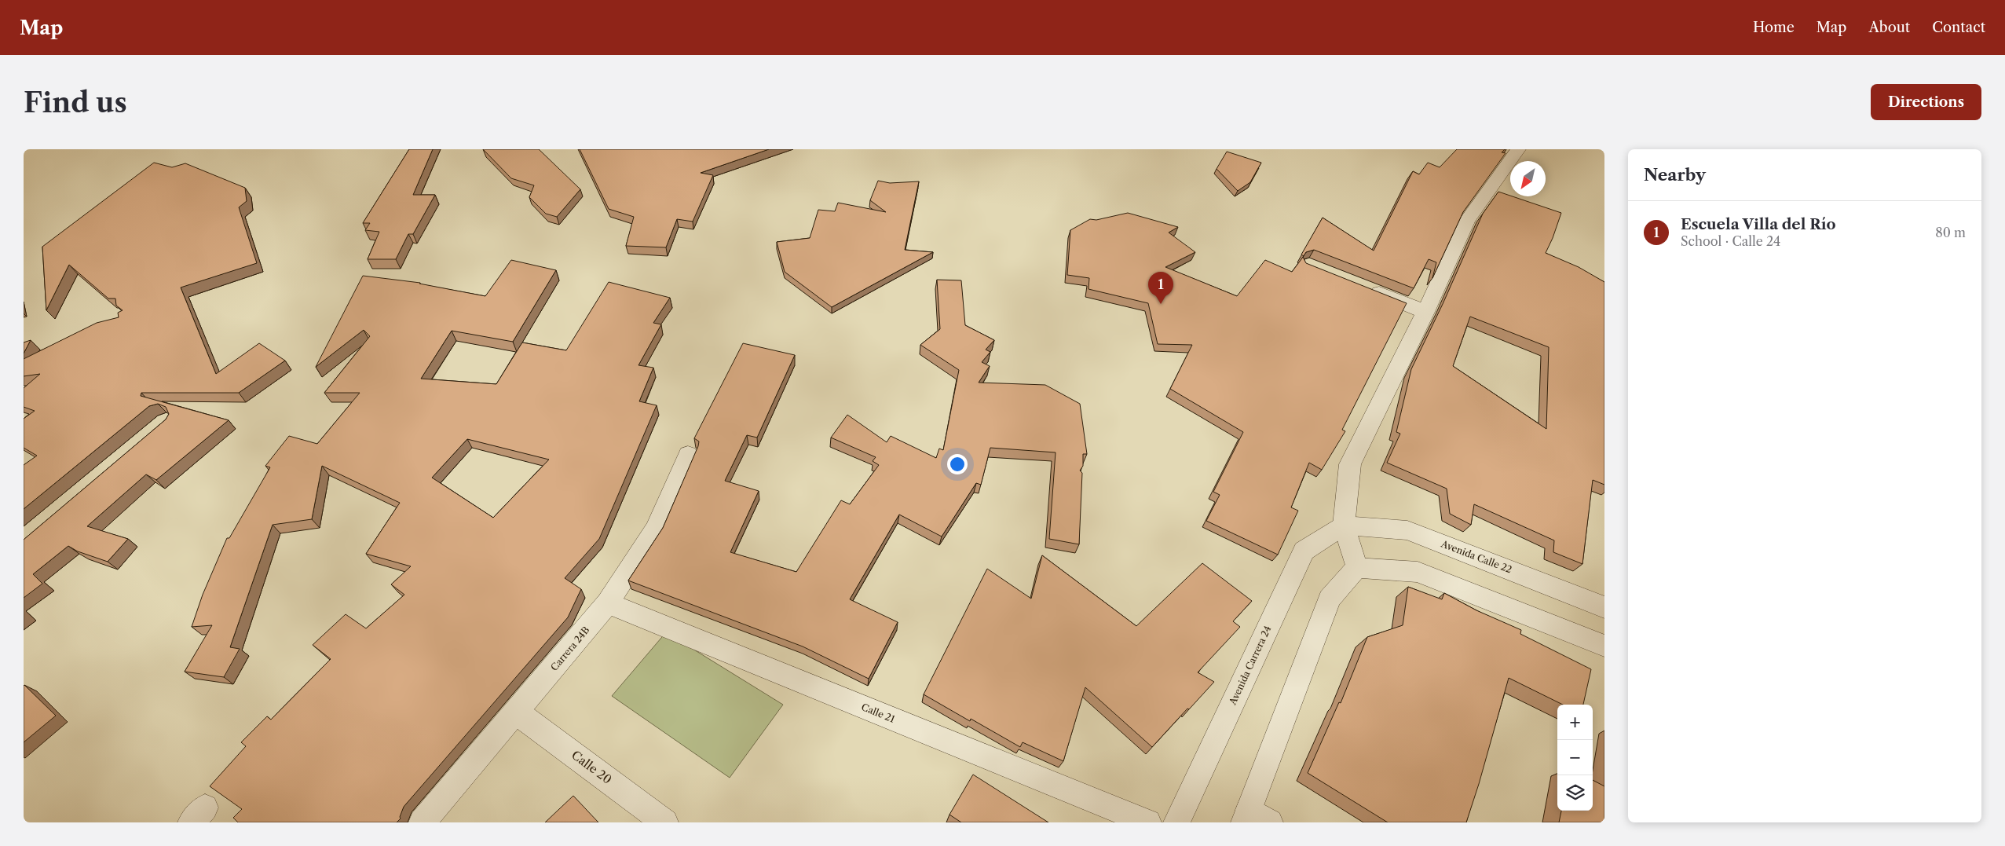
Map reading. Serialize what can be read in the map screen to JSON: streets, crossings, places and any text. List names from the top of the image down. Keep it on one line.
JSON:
{"streets":{"street":["Avenida Calle 22","Carrera 24B","Avenida Carrera 24","Calle 21","Calle 20"]},"crossings":[["Avenida Calle 22","Avenida Carrera 24"],["Carrera 24B","Calle 21"],["Carrera 24B","Calle 20"]],"north":"bottom left","page":{"header":"Map","nav":["Home","Map","About","Contact"],"buttons":"Directions","title":"Find us","heading":"Nearby","list":[{"mark":"1","name":"Escuela Villa del Río","note":"School · Calle 24","value":"80 m"}],"pins":"1","map_buttons":["+","−"]}}
